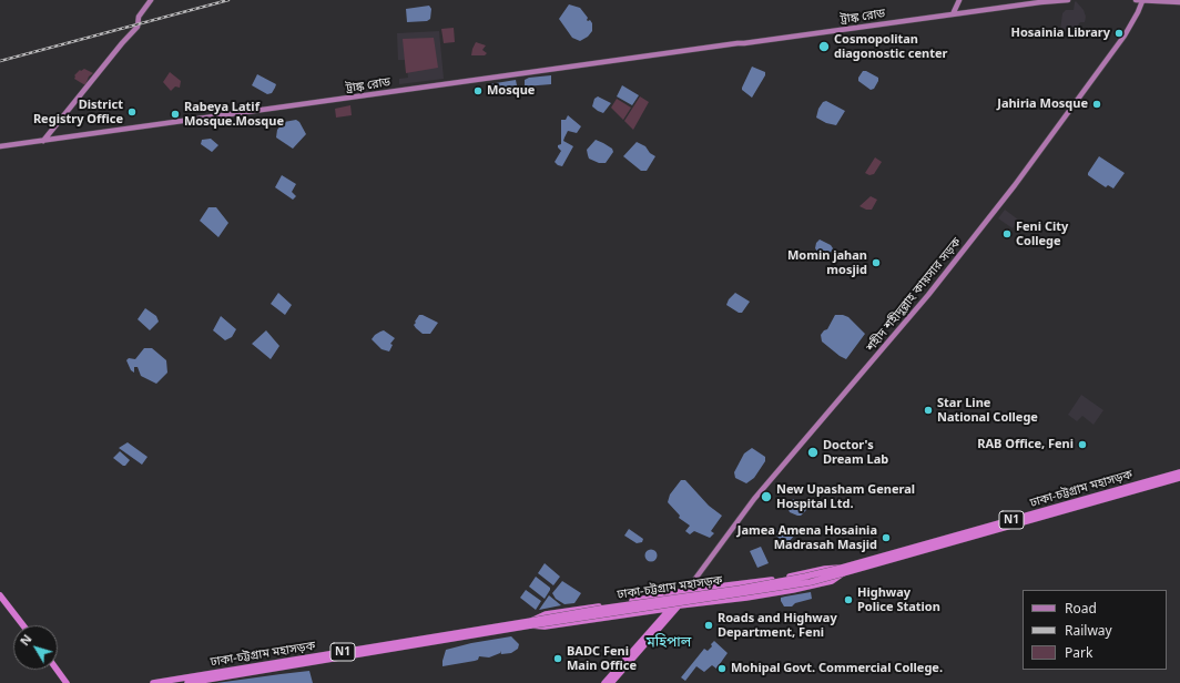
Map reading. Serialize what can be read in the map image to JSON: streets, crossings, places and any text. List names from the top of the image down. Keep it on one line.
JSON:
{"streets":{"highway":["ঢাকা-চট্টগ্রাম মহাসড়ক","N1"],"main road":["ট্রাঙ্ক রোড","শহীদ শহীদুল্লাহ কায়সার সড়ক"]},"districts":["মহিপাল"],"places":["Hosainia Library","Cosmopolitan diagonostic center","Mosque","Jahiria Mosque","District Registry Office","Rabeya Latif Mosque.Mosque","Feni City College","Momin jahan mosjid","Star Line National College","RAB Office, Feni","Doctor's Dream Lab","New Upasham General Hospital Ltd.","Jamea Amena Hosainia Madrasah Masjid","Highway Police Station","Roads and Highway Department, Feni","BADC Feni Main Office","Mohipal Govt. Commercial College."],"legend":["Road","Railway","Park"],"north":"top left"}
